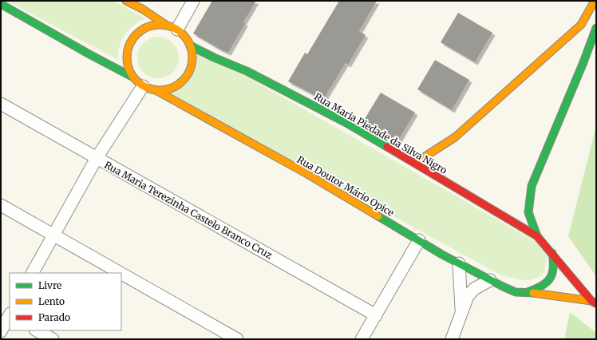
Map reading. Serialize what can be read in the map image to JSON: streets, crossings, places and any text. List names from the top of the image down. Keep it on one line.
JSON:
{"streets":{"street":["Rua Maria Piedade da Silva Nigro","Rua Doutor Mário Opice","Rua Maria Terezinha Castelo Branco Cruz"]},"crossings":[["Rua Maria Piedade da Silva Nigro","Rua Doutor Mário Opice"]],"legend":["Livre","Lento","Parado"]}
